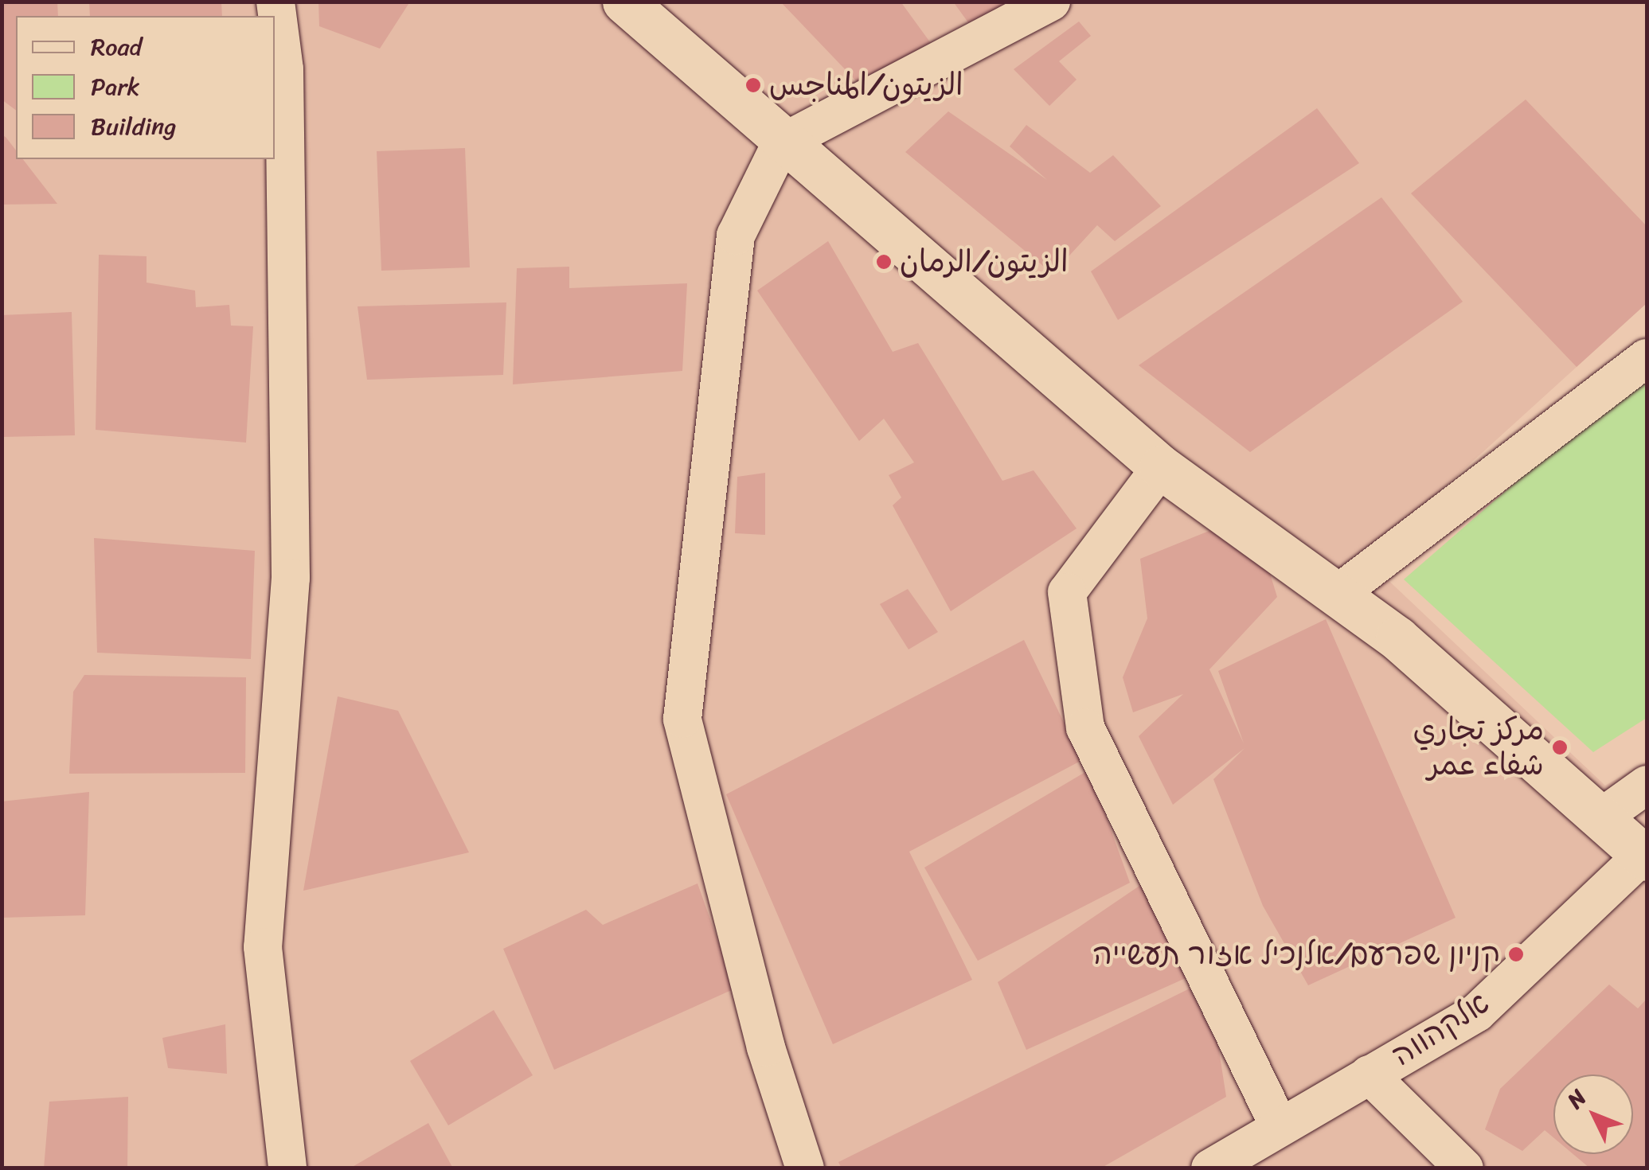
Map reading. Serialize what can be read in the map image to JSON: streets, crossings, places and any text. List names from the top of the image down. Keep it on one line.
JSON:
{"streets":{"street":["אלקהווה"]},"places":["الزيتون/المناجس","الزيتون/الرمان","مركز تجاري شفاء عمر","קניון שפרעם/אלנכיל אזור תעשייה"],"legend":["Road","Park","Building"],"north":"top left"}
